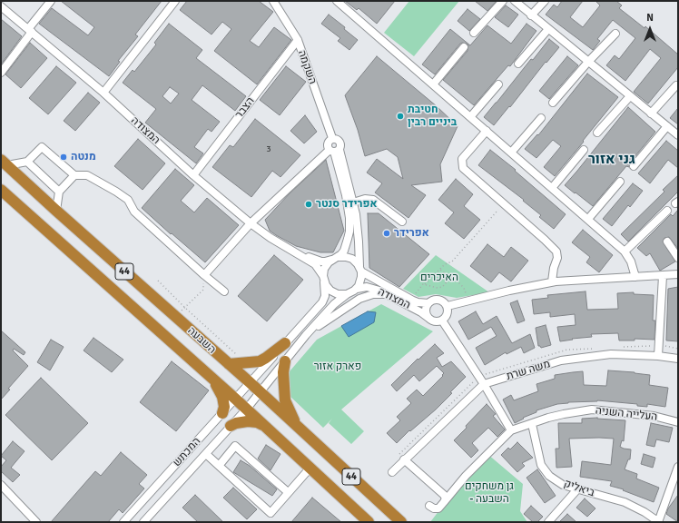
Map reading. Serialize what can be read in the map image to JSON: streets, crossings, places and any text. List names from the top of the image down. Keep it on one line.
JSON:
{"streets":{"highway":["44","השבעה"],"street":["השקמה","הצבר","המצודה","משה שרת","העלייה השניה","המכתש","ביאליק"]},"crossings":[["השקמה","הצבר"],["הצבר","המצודה"],["המצודה","המכתש"],["השבעה","המכתש"],["העלייה השניה","ביאליק"]],"districts":["גני אזור"],"parks":["האיכרים","פארק אזור","גן משחקים - השבעה"],"places":["חטיבת ביניים רבין","מנטה","אפרידר סנטר","אפרידר"],"house_numbers":["3"],"north":"top"}
